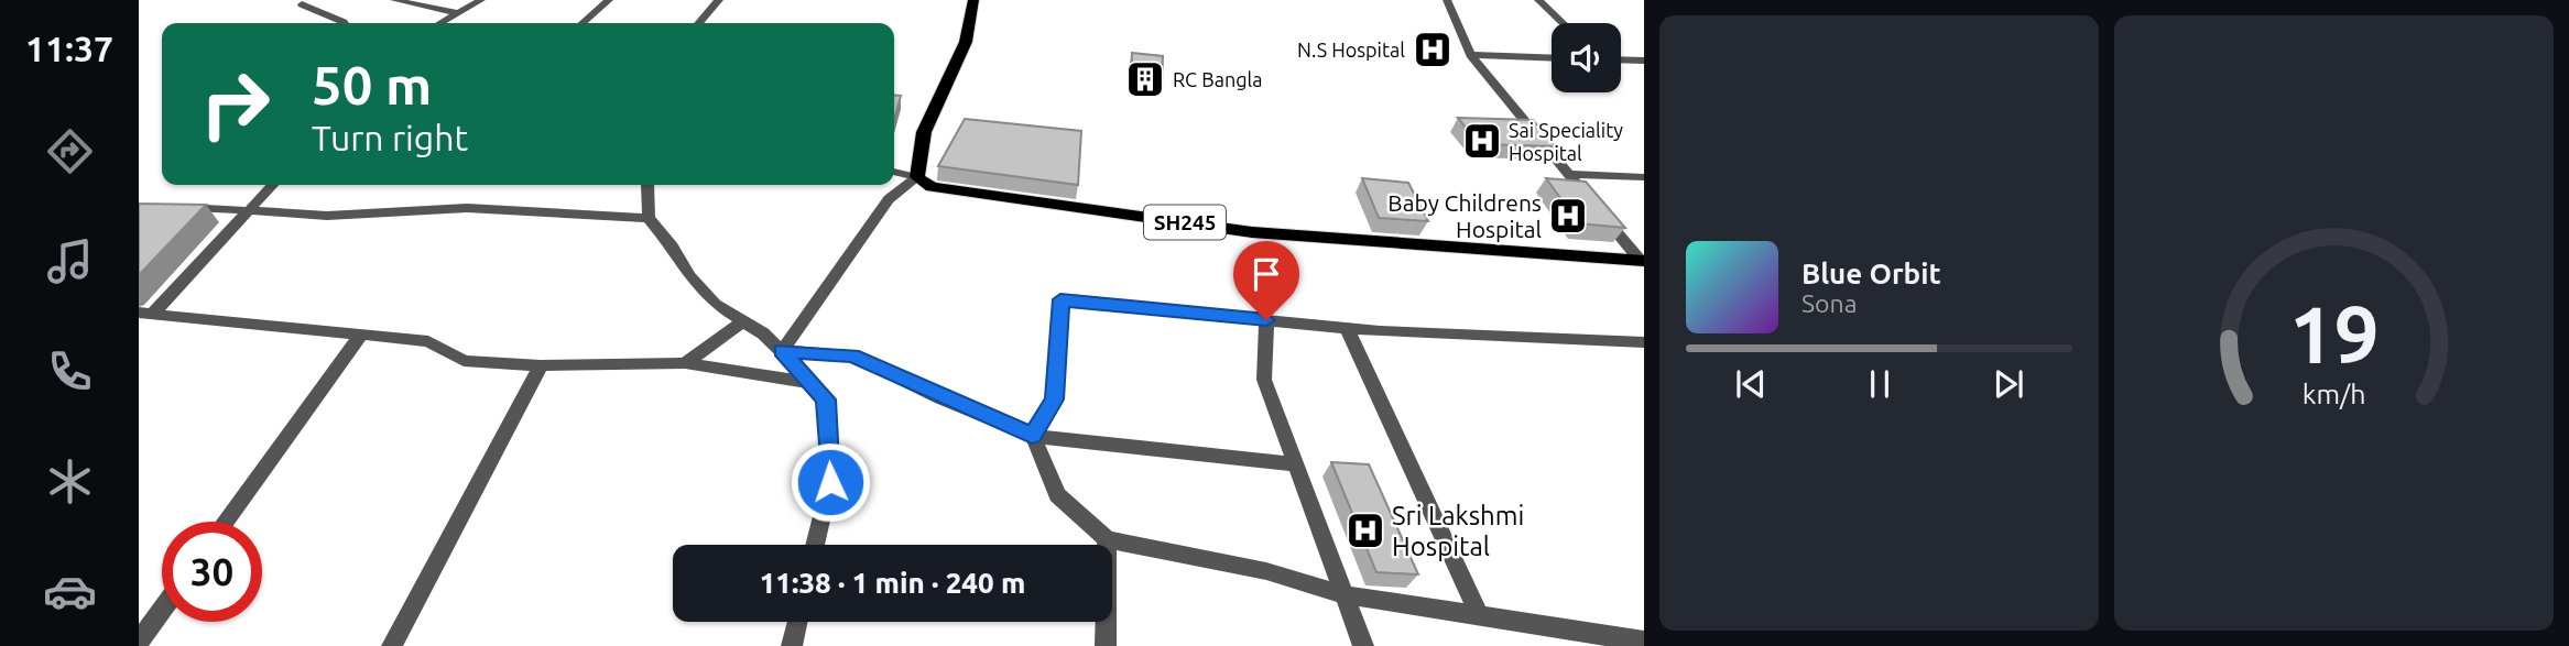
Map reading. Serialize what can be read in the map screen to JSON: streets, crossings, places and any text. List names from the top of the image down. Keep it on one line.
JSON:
{"streets":{"main road":["SH245"]},"places":{"hospital":["N.S Hospital","Sai Speciality Hospital","Baby Childrens Hospital","Sri Lakshmi Hospital"],"building":["RC Bangla"]},"page":{"tabs":"11:37","turn":["50 m","Turn right"],"song":["Blue Orbit","Sona"],"limit":"30","trip":"11:38 · 1 min · 240 m","gauge":["19","km/h"]}}
